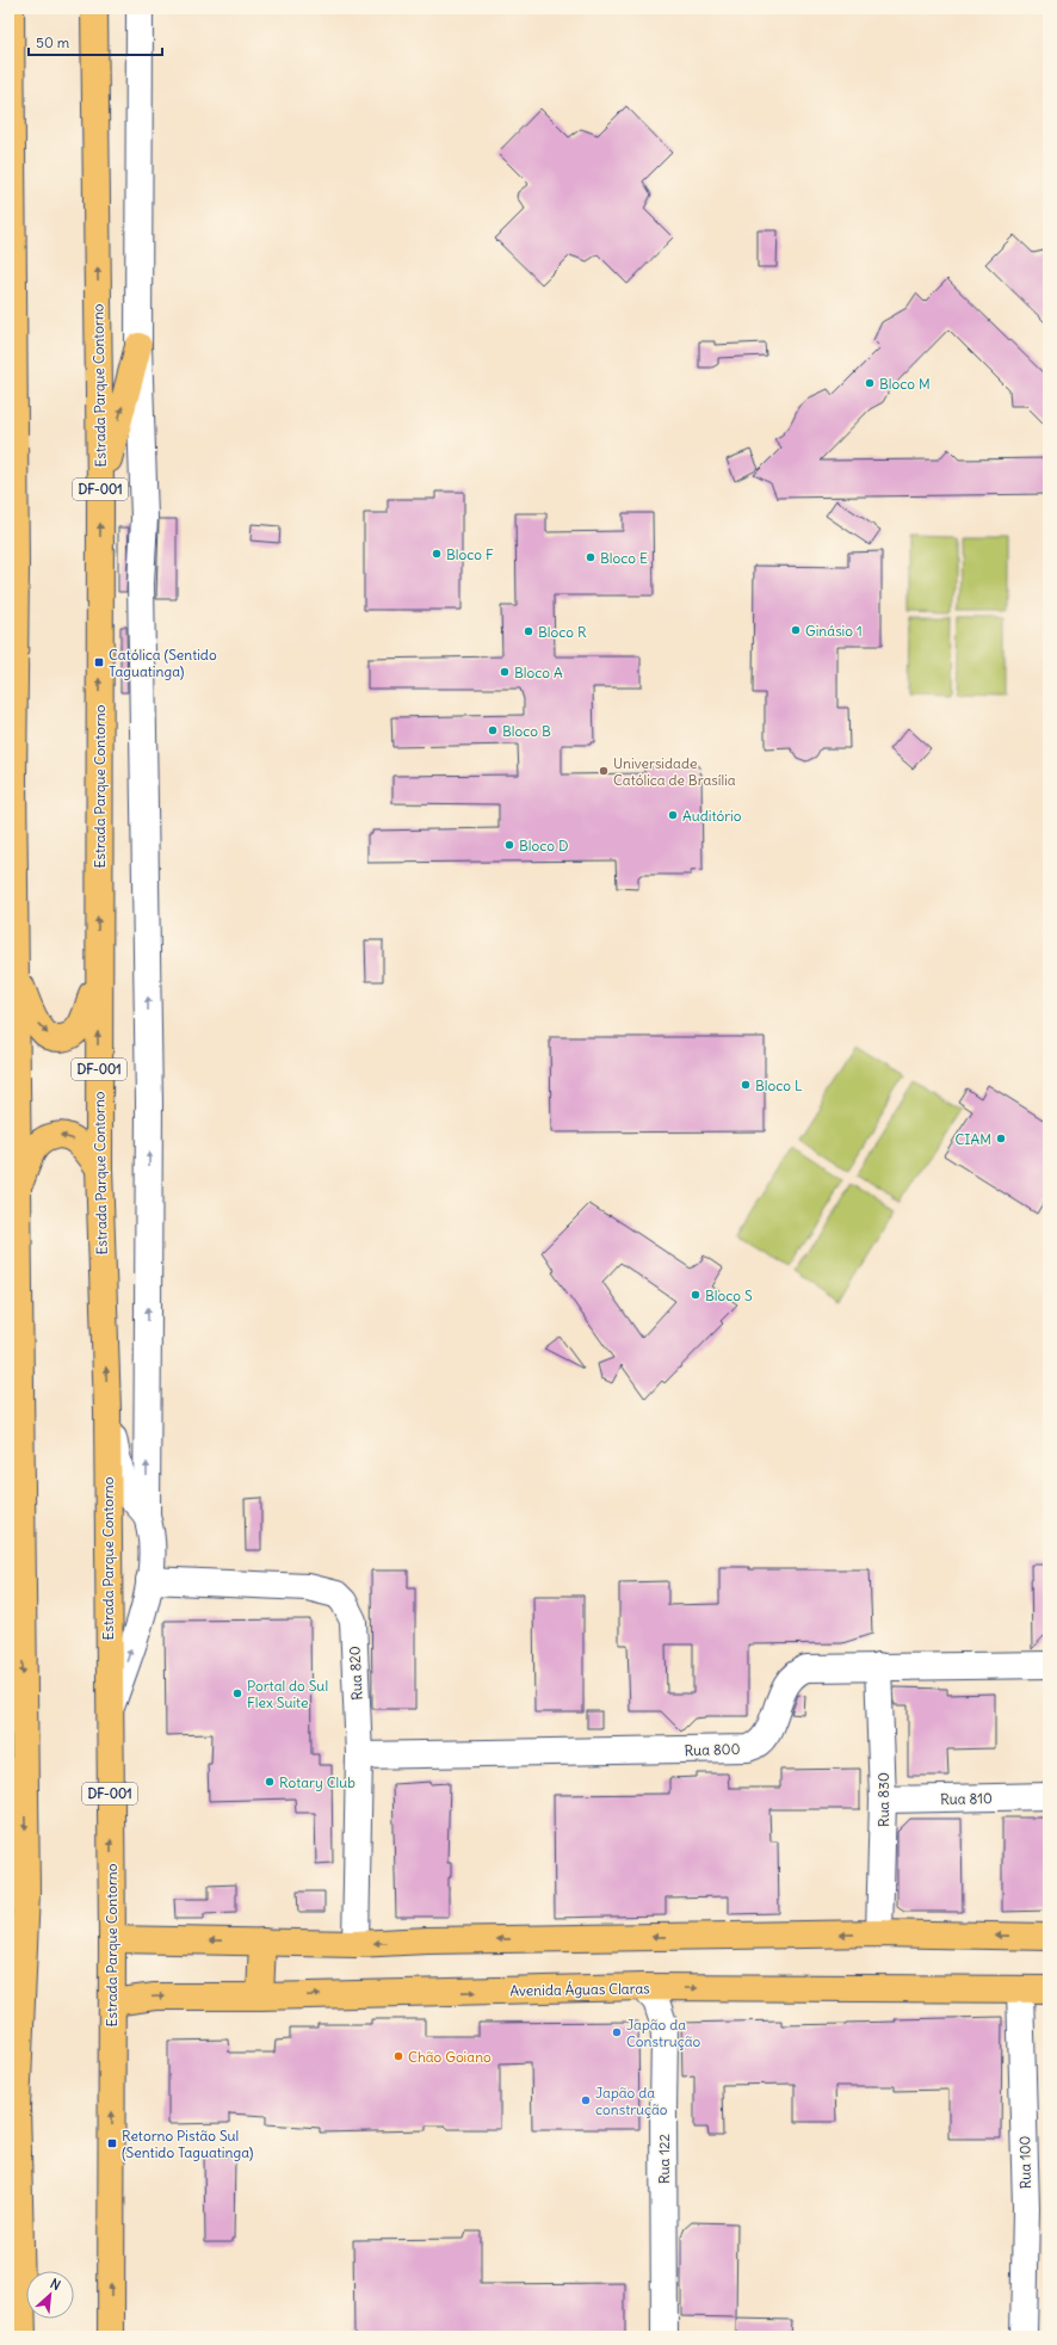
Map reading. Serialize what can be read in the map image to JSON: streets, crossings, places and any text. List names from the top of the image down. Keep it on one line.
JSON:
{"streets":{"main road":["Estrada Parque Contorno","DF-001","Avenida Águas Claras"],"street":["Rua 820","Rua 800","Rua 810","Rua 830","Rua 122","Rua 100"]},"crossings":[["Estrada Parque Contorno","Avenida Águas Claras"],["Rua 820","Rua 800"],["Rua 800","Rua 830"],["Rua 810","Rua 830"],["Avenida Águas Claras","Rua 122"],["Avenida Águas Claras","Rua 100"]],"places":{"other":["Bloco M","Bloco F","Bloco E","Ginásio 1","Bloco R","Bloco A","Bloco B","Universidade Católica de Brasília","Auditório","Bloco D","Bloco L","CIAM","Bloco S","Portal do Sul Flex Suite","Rotary Club","Japão da Construção","Chão Goiano","Japão da construção"],"transit":["Católica (Sentido Taguatinga)","Retorno Pistão Sul (Sentido Taguatinga)"]},"scale_bar":"50 m","north":"top right"}
